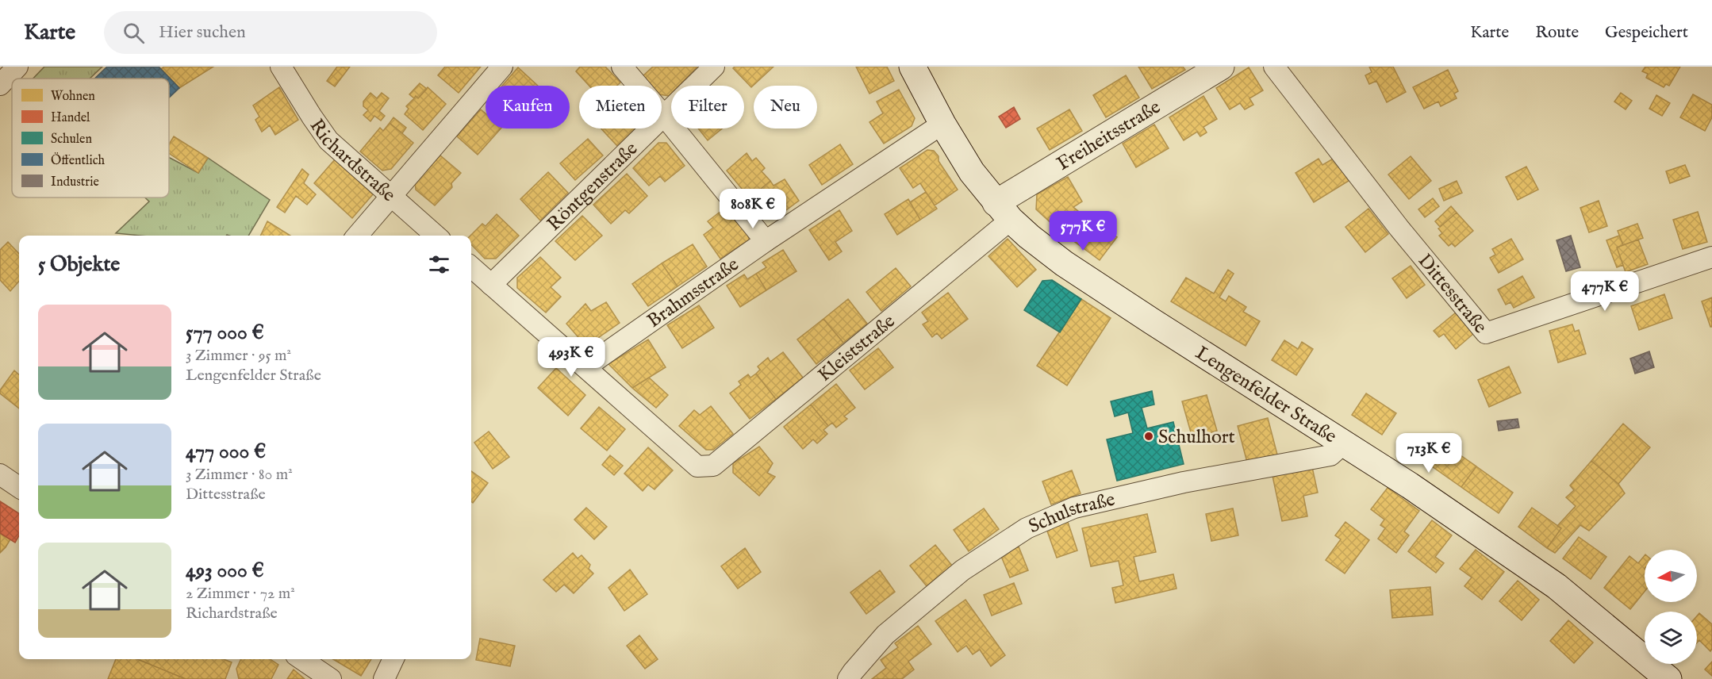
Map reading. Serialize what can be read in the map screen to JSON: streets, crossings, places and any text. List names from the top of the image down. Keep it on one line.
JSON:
{"streets":{"main road":["Freiheitsstraße","Lengenfelder Straße"],"street":["Richardstraße","Röntgenstraße","Dittesstraße","Brahmsstraße","Kleiststraße","Schulstraße"]},"crossings":[["Freiheitsstraße","Kleiststraße"],["Freiheitsstraße","Lengenfelder Straße"],["Brahmsstraße","Kleiststraße"],["Brahmsstraße","Lengenfelder Straße"],["Kleiststraße","Lengenfelder Straße"],["Lengenfelder Straße","Schulstraße"]],"places":["Schulhort"],"legend":["Wohnen","Handel","Schulen","Öffentlich","Industrie"],"north":"left","page":{"header":"Karte","search":"Hier suchen","nav":["Karte","Route","Gespeichert"],"chip":["Kaufen","Mieten","Filter","Neu"],"price":["808K €","577K €","477K €","493K €","713K €"],"heading":"5 Objekte","list":[{"name":"577 000 €","note":"3 Zimmer · 95 m² · Lengenfelder Straße"},{"name":"477 000 €","note":"3 Zimmer · 80 m² · Dittesstraße"},{"name":"493 000 €","note":"2 Zimmer · 72 m² · Richardstraße"}]}}
